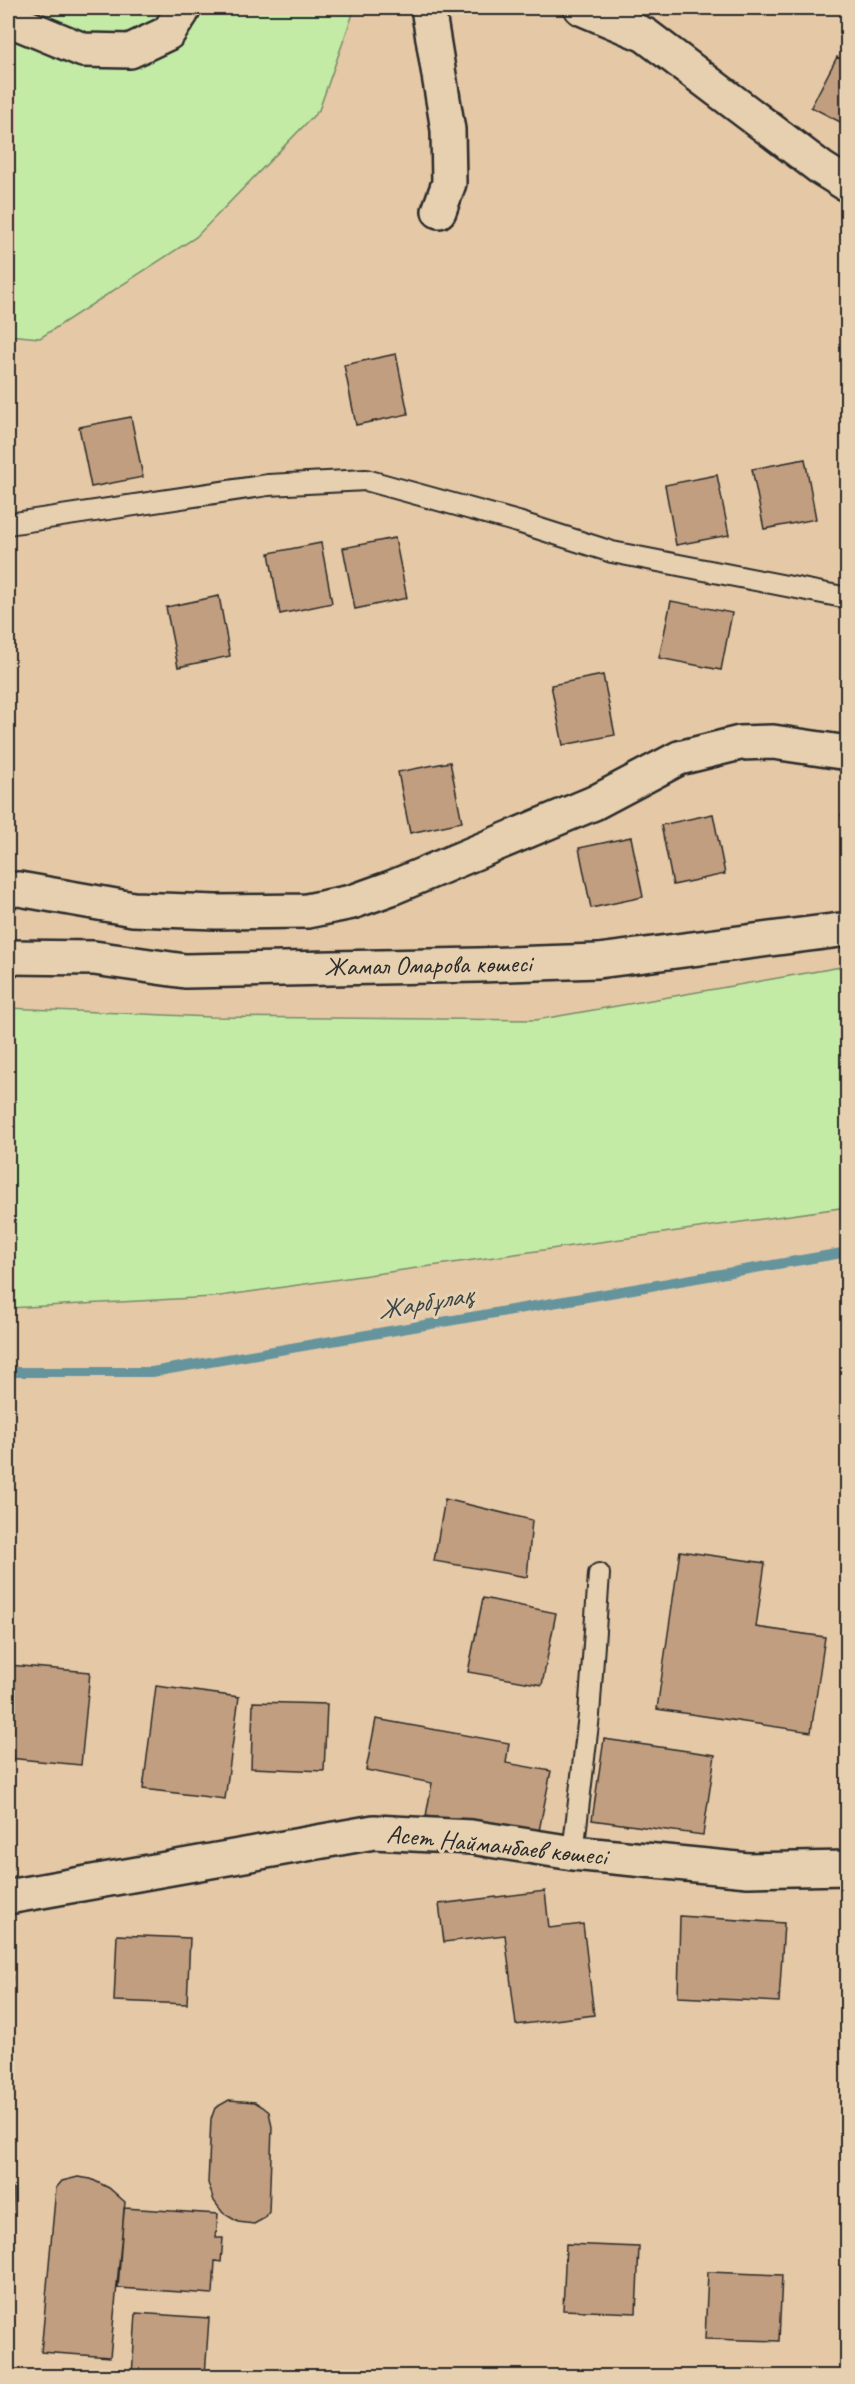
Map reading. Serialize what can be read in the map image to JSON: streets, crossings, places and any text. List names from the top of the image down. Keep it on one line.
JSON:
{"streets":{"street":["Жамал Омарова көшесі","Асет Найманбаев көшесі"]},"water":["Жарбұлақ"]}
